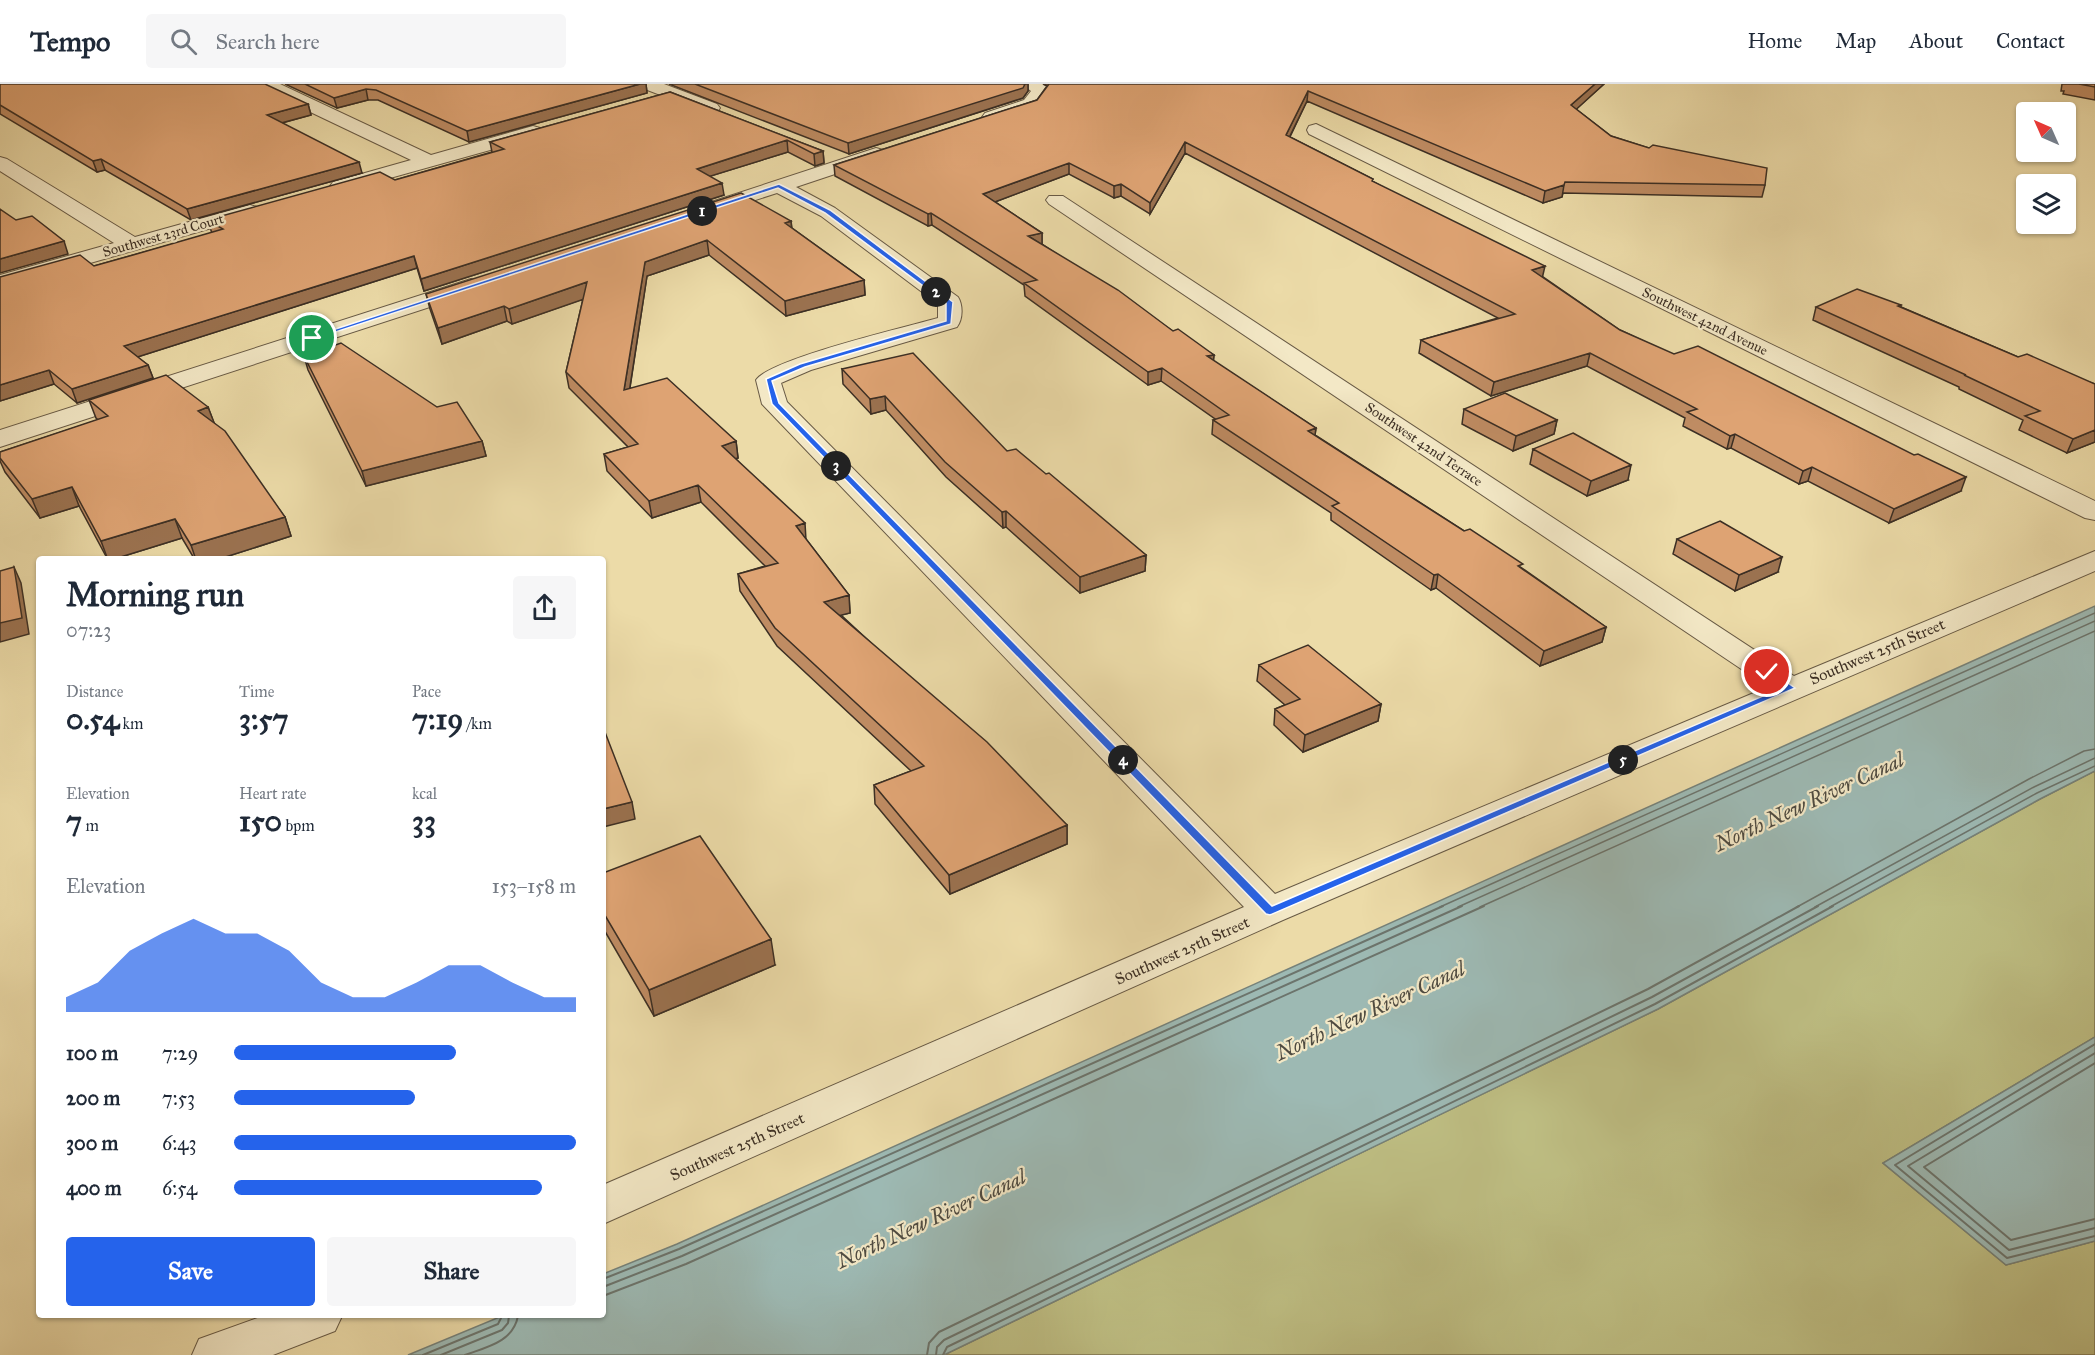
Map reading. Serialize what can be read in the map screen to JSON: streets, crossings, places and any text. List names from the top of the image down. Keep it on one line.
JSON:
{"streets":{"street":["Southwest 23rd Court","Southwest 42nd Avenue","Southwest 42nd Terrace","Southwest 25th Street"]},"crossings":[["Southwest 42nd Terrace","Southwest 25th Street"]],"water":["North New River Canal"],"north":"top left","page":{"header":"Tempo","search":"Search here","nav":["Home","Map","About","Contact"],"pins":["1","2","3","4","5"],"heading":["Morning run","07:23"],"stats":[["Distance","0.54 km"],["Time","3:57"],["Pace","7:19 /km"],["Elevation","7 m"],["Heart rate","150 bpm"],["kcal","33"]],"chart":["Elevation","153–158 m"],"list":[{"name":"100 m","note":"7:29"},{"name":"200 m","note":"7:53"},{"name":"300 m","note":"6:43"},{"name":"400 m","note":"6:54"}],"buttons":["Save","Share"]}}
